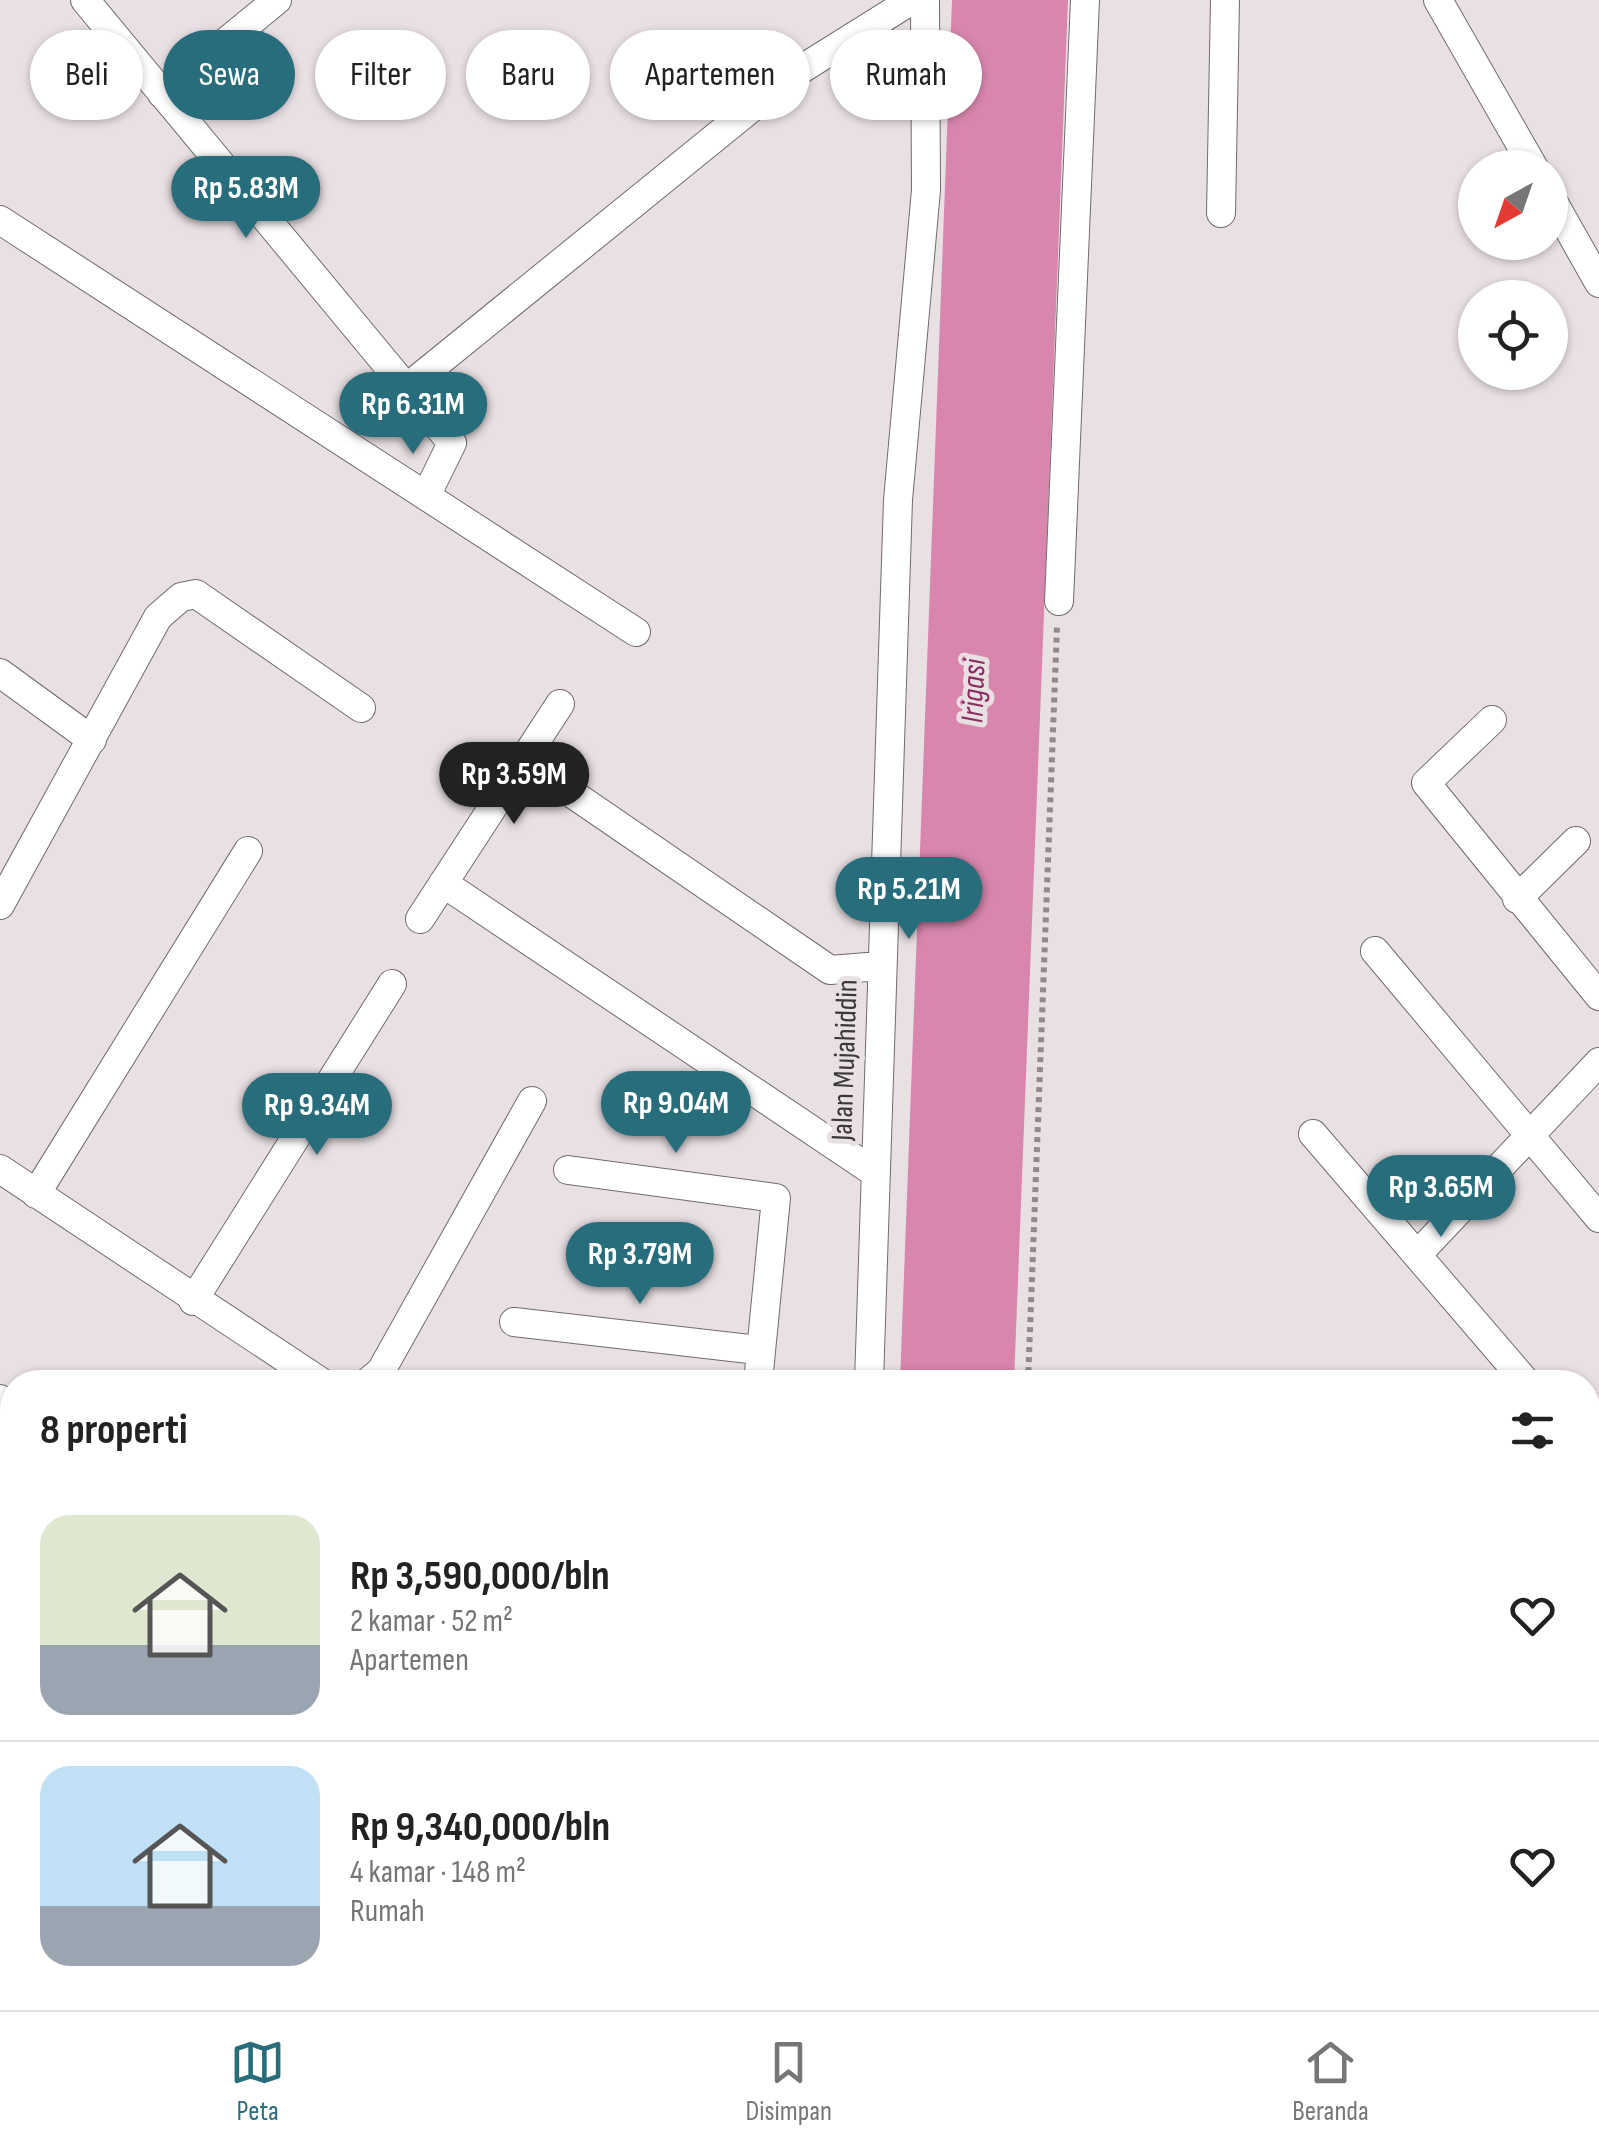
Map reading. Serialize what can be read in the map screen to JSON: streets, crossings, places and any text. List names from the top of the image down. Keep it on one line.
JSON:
{"streets":{"street":["Jalan Mujahiddin"]},"water":["Irigasi"],"north":"bottom left","page":{"chip":["Beli","Sewa","Filter","Baru","Apartemen","Rumah"],"price":["Rp 5.83M","Rp 6.31M","Rp 3.59M","Rp 5.21M","Rp 9.04M","Rp 9.34M","Rp 3.65M","Rp 3.79M"],"heading":"8 properti","list":[{"name":"Rp 3,590,000/bln","note":"2 kamar · 52 m² · Apartemen"},{"name":"Rp 9,340,000/bln","note":"4 kamar · 148 m² · Rumah"}],"tabs":["Peta","Disimpan","Beranda"]}}
